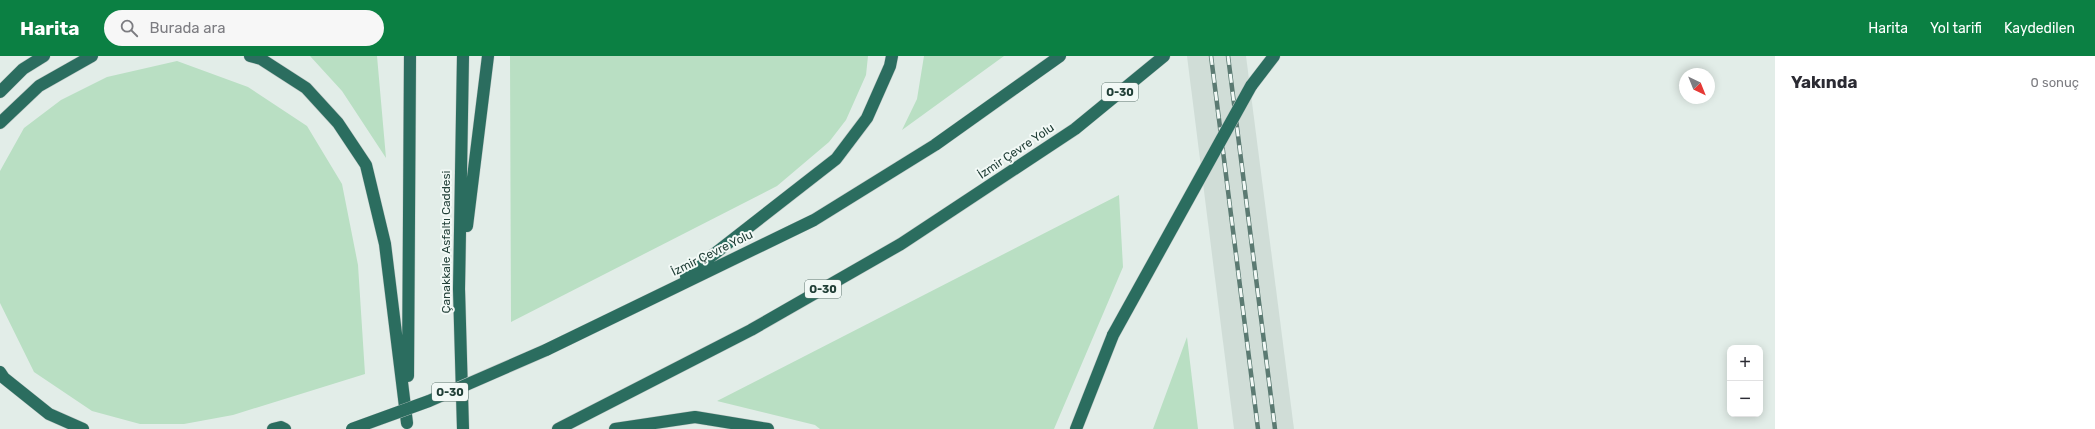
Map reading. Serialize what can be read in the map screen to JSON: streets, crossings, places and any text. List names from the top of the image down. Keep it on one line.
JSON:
{"streets":{"highway":["O-30","İzmir Çevre Yolu","Çanakkale Asfaltı Caddesi"]},"north":"bottom right","page":{"header":"Harita","search":"Burada ara","nav":["Harita","Yol tarifi","Kaydedilen"],"heading":["Yakında","0 sonuç"],"map_buttons":["+","−"]}}
